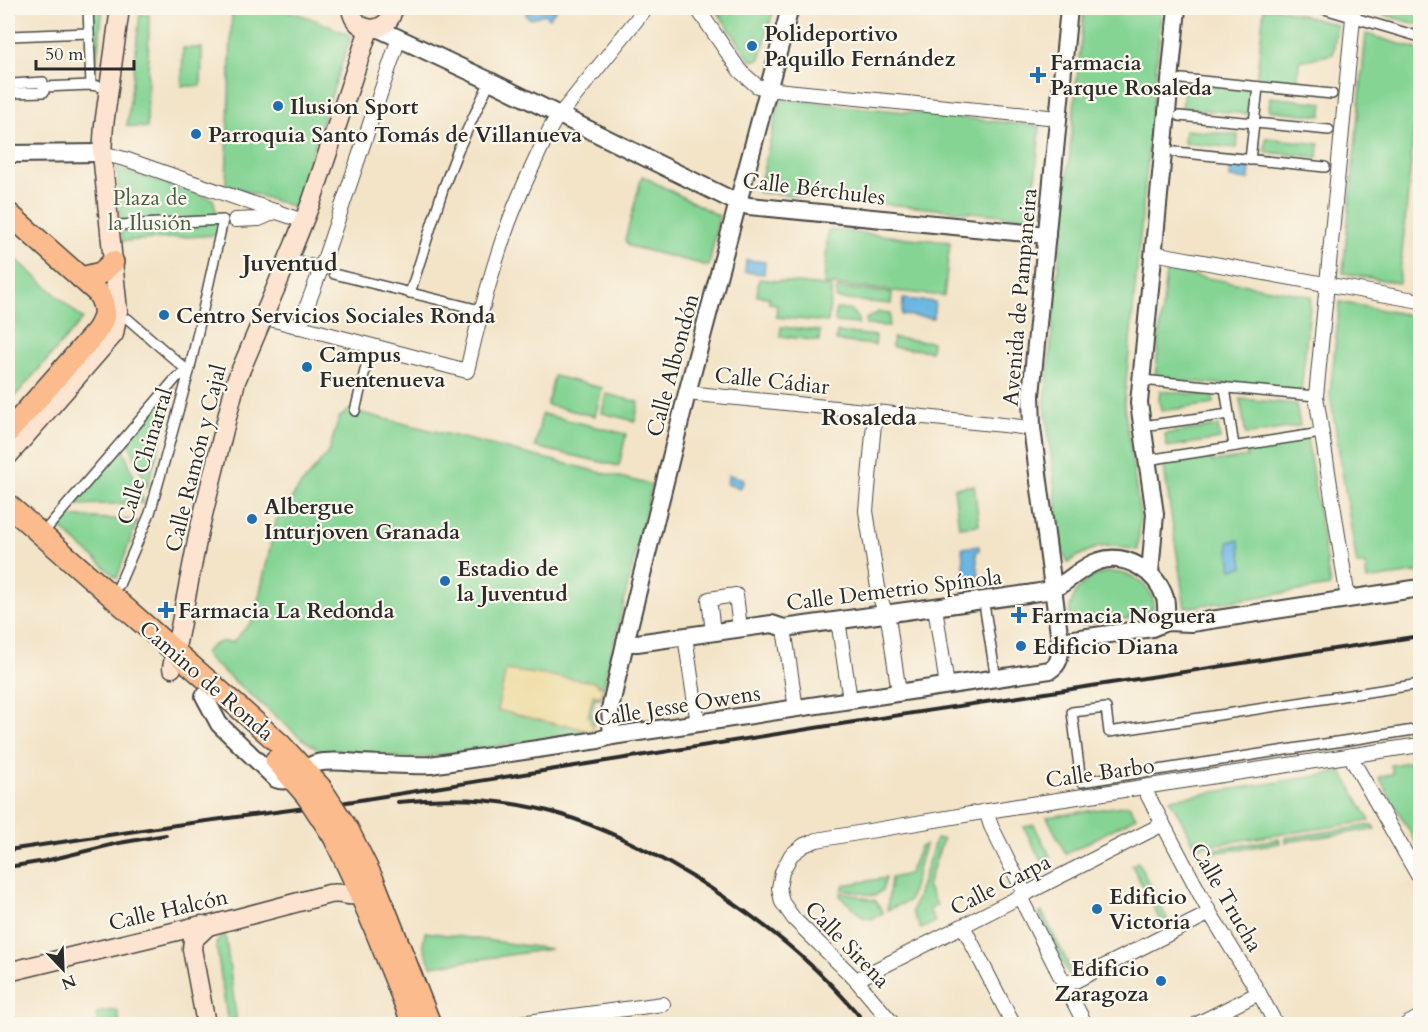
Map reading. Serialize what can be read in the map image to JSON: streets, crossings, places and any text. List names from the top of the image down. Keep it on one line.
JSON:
{"streets":{"main road":["Calle Ramón y Cajal","Camino de Ronda","Calle Halcón"],"street":["Calle Bérchules","Avenida de Pampaneira","Calle Albondón","Calle Cádiar","Calle Chinarral","Calle Demetrio Spínola","Calle Jesse Owens","Calle Barbo","Calle Carpa","Calle Trucha","Calle Sirena"]},"crossings":[["Calle Bérchules","Avenida de Pampaneira"],["Calle Bérchules","Calle Albondón"],["Avenida de Pampaneira","Calle Cádiar"],["Avenida de Pampaneira","Calle Demetrio Spínola"],["Avenida de Pampaneira","Calle Jesse Owens"],["Calle Albondón","Calle Cádiar"],["Calle Albondón","Calle Demetrio Spínola"],["Calle Albondón","Calle Jesse Owens"],["Calle Ramón y Cajal","Camino de Ronda"],["Camino de Ronda","Calle Jesse Owens"],["Camino de Ronda","Calle Halcón"],["Calle Barbo","Calle Trucha"],["Calle Barbo","Calle Sirena"],["Calle Carpa","Calle Trucha"],["Calle Carpa","Calle Sirena"]],"districts":["Juventud","Rosaleda"],"parks":["Plaza de la Ilusión"],"places":{"other":["Polideportivo Paquillo Fernández","Ilusion Sport","Parroquia Santo Tomás de Villanueva","Centro Servicios Sociales Ronda","Campus Fuentenueva","Albergue Inturjoven Granada","Estadio de la Juventud","Edificio Diana","Edificio Victoria","Edificio Zaragoza"],"health":["Farmacia Parque Rosaleda","Farmacia La Redonda","Farmacia Noguera"]},"scale_bar":"50 m","north":"bottom right"}
